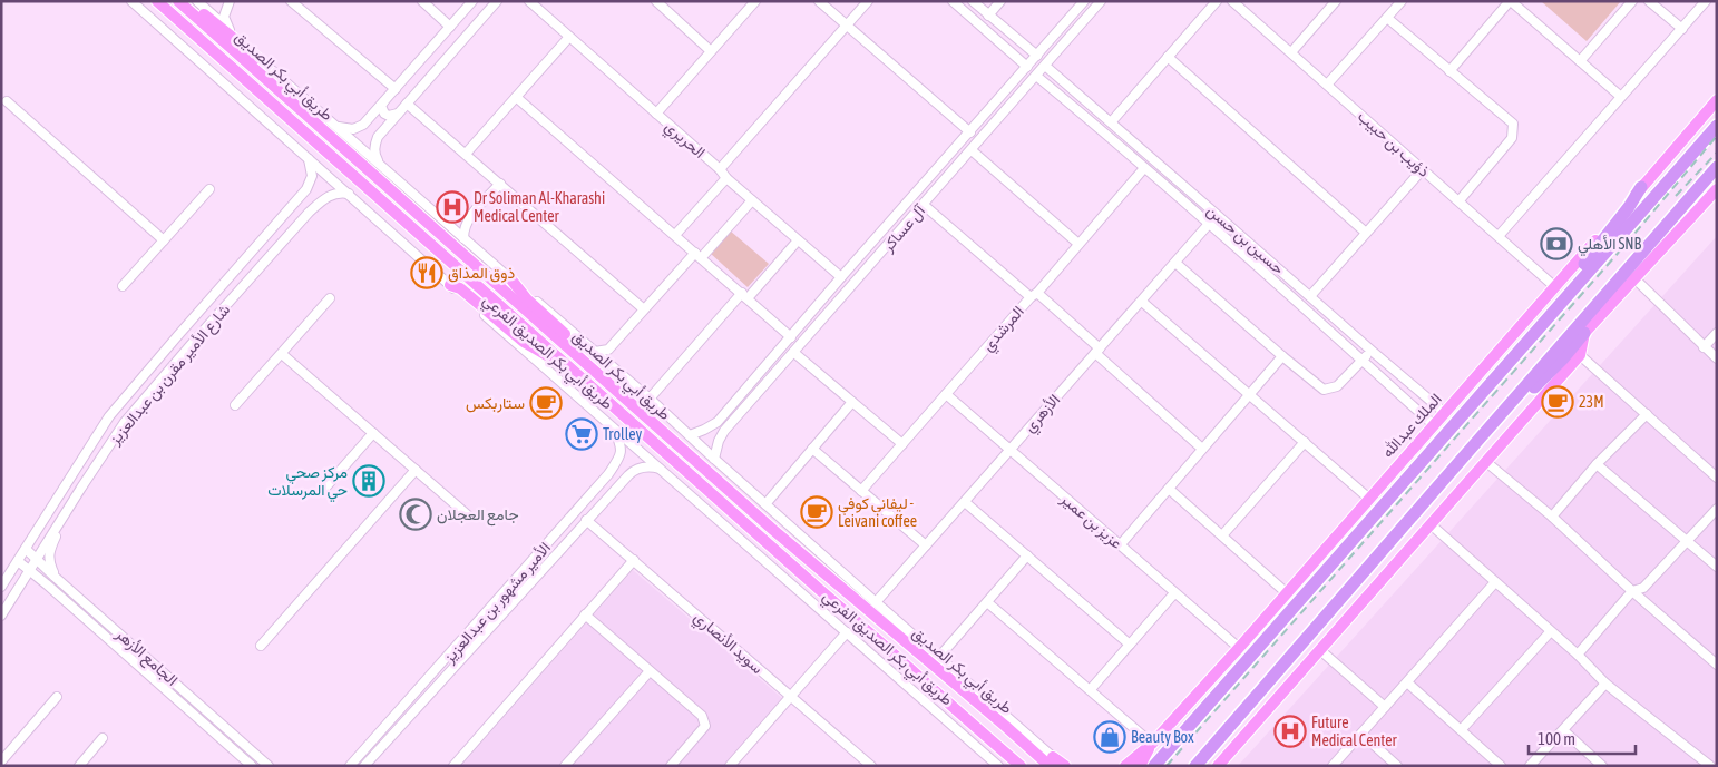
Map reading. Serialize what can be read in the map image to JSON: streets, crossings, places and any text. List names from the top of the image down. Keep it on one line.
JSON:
{"streets":{"highway":["الملك عبدالله"],"main road":["طريق أبي بكر الصديق"],"street":["الحريري","ذؤيب بن حبيب","آل عساكر","حسين بن حسن","المرشدي","طريق أبي بكر الصديق الفرعي","شارع الأمير مقرن بن عبدالعزيز","الأزهري","عزيز بن عمير","الأمير مشهور بن عبدالعزيز","سويد الأنصاري","الجامع الأزهر"]},"crossings":[["طريق أبي بكر الصديق","طريق أبي بكر الصديق الفرعي"],["الحريري","آل عساكر"],["ذؤيب بن حبيب","الملك عبدالله"],["آل عساكر","حسين بن حسن"],["آل عساكر","طريق أبي بكر الصديق الفرعي"],["حسين بن حسن","المرشدي"],["حسين بن حسن","الأزهري"],["حسين بن حسن","الملك عبدالله"],["المرشدي","عزيز بن عمير"],["طريق أبي بكر الصديق الفرعي","شارع الأمير مقرن بن عبدالعزيز"],["طريق أبي بكر الصديق الفرعي","الأزهري"],["طريق أبي بكر الصديق الفرعي","الأمير مشهور بن عبدالعزيز"],["شارع الأمير مقرن بن عبدالعزيز","الجامع الأزهر"],["الأزهري","عزيز بن عمير"],["الملك عبدالله","عزيز بن عمير"],["الأمير مشهور بن عبدالعزيز","سويد الأنصاري"]],"places":{"hospital":["Dr Soliman Al-Kharashi Medical Center","Future Medical Center"],"bank":["الأهلي SNB"],"restaurant":["ذوق المذاق"],"cafe":["23M","ستاربكس","ليفاني كوفي - Leivani coffee"],"supermarket":["Trolley"],"building":["مركز صحي حي المرسلات"],"mosque":["جامع العجلان"],"shop":["Beauty Box"]},"scale_bar":"100 m"}
